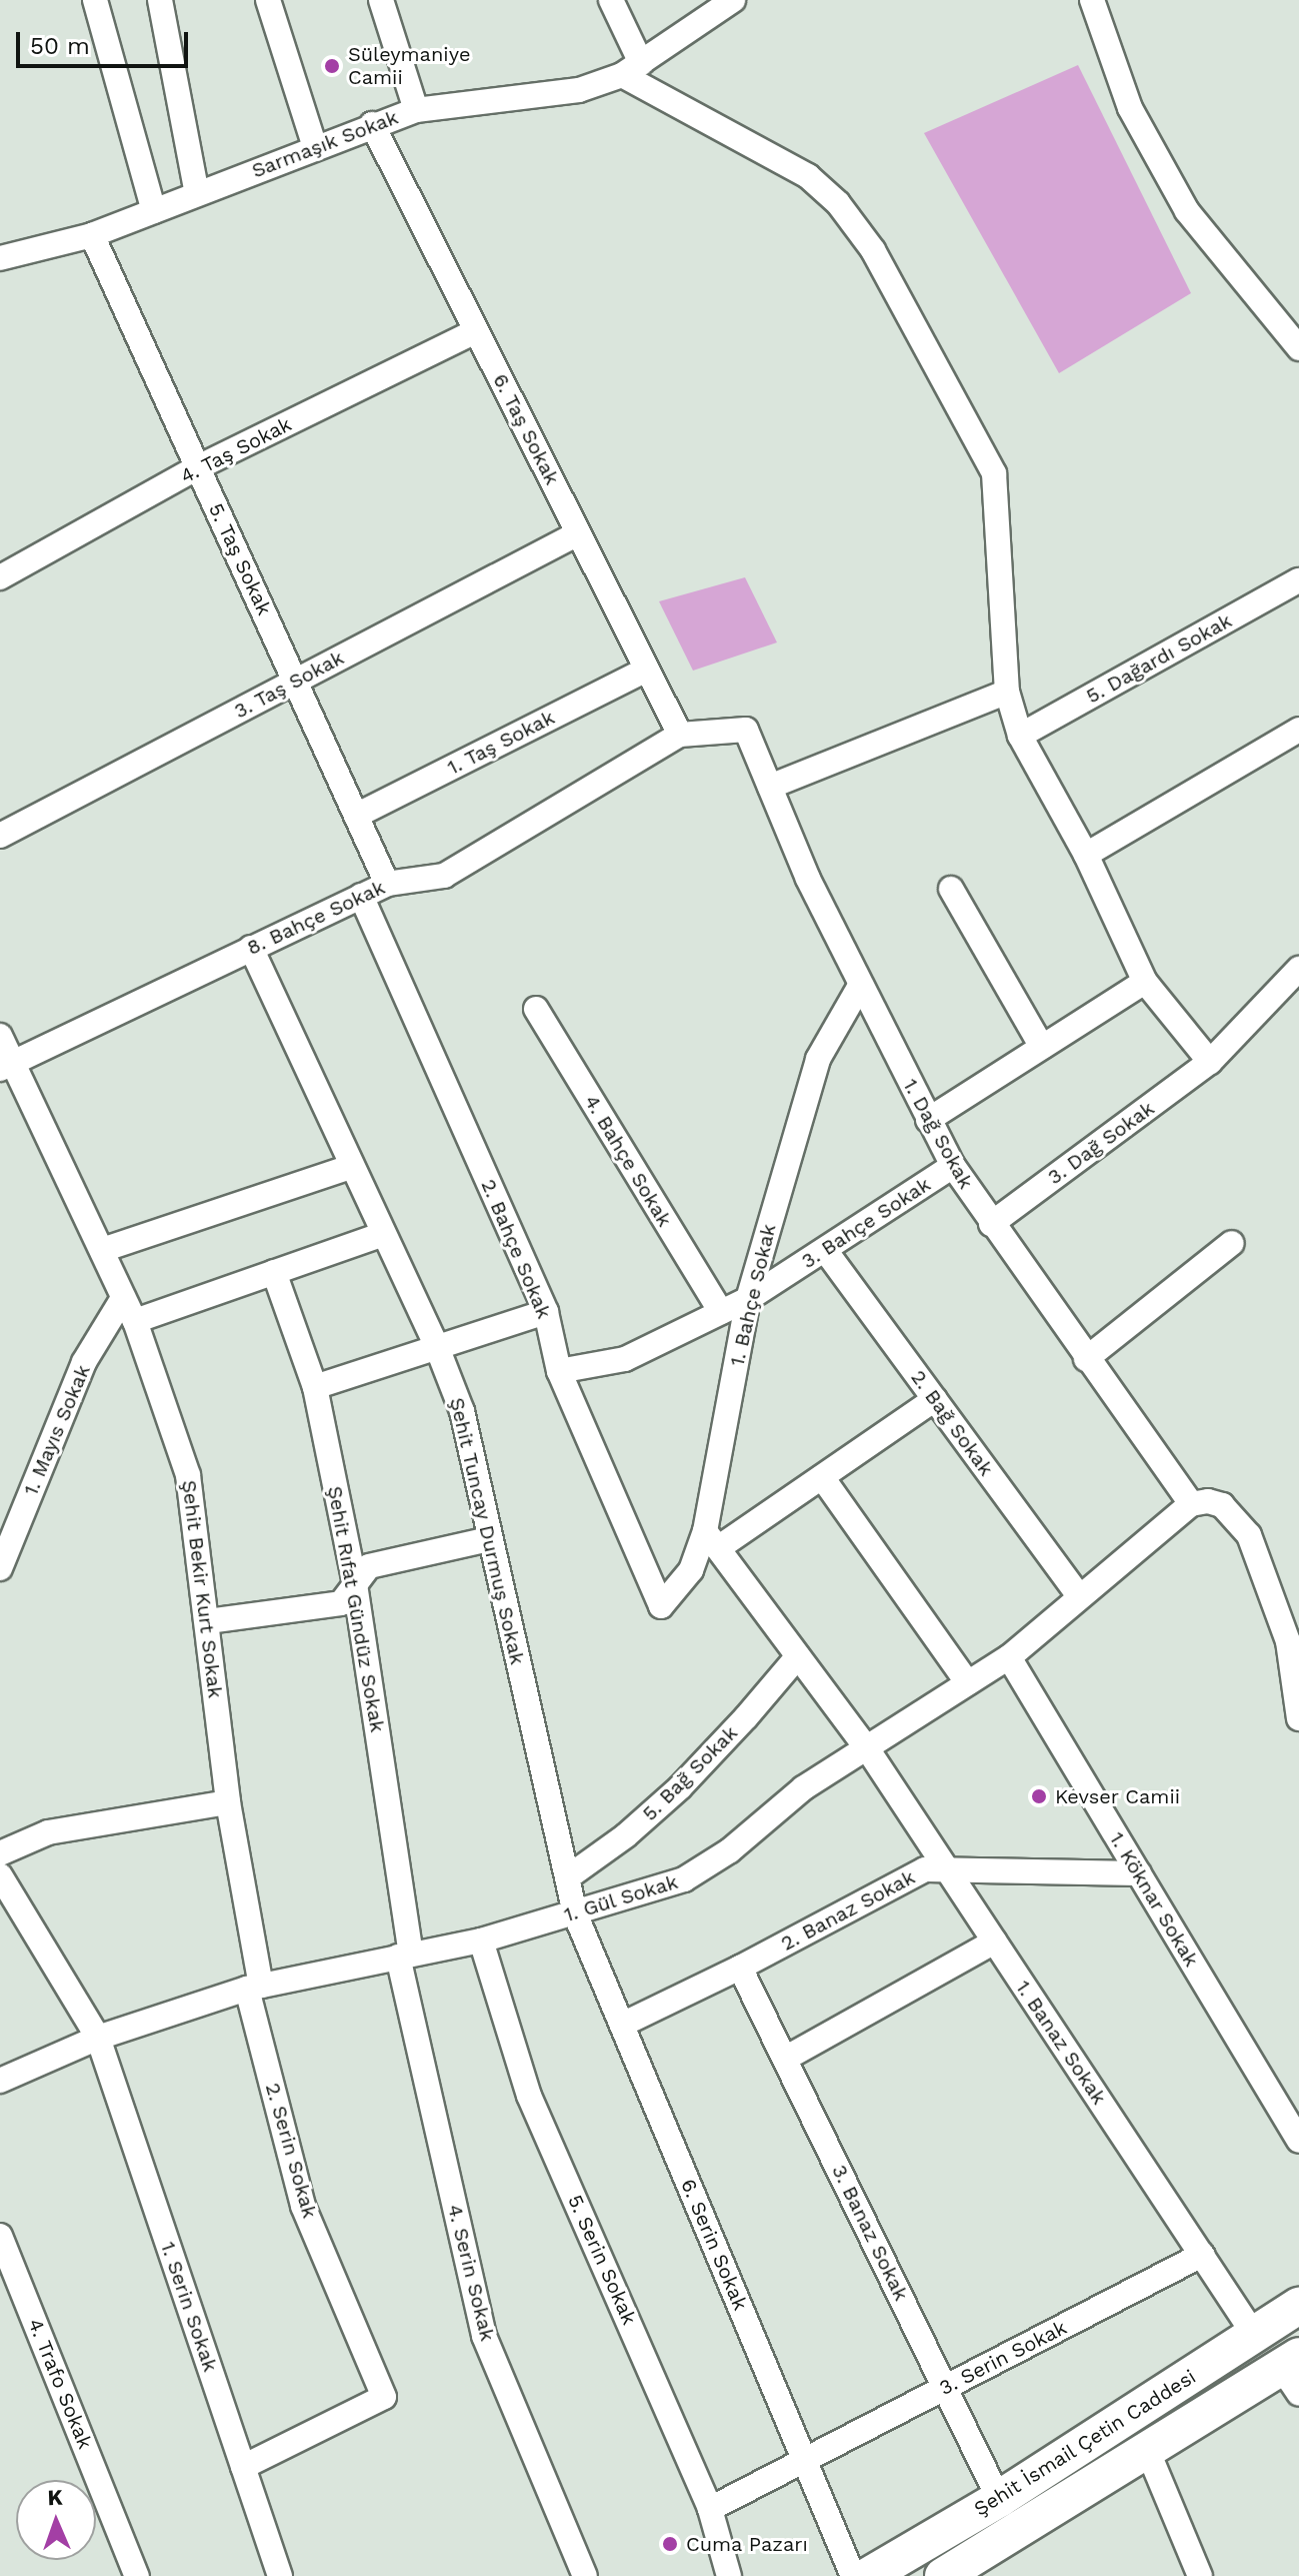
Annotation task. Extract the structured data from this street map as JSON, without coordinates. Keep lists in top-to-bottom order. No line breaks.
{"streets":{"street":["Sarmaşık Sokak","6. Taş Sokak","4. Taş Sokak","5. Taş Sokak","5. Dağardı Sokak","3. Taş Sokak","1. Taş Sokak","8. Bahçe Sokak","1. Dağ Sokak","3. Dağ Sokak","4. Bahçe Sokak","3. Bahçe Sokak","2. Bahçe Sokak","1. Bahçe Sokak","2. Bağ Sokak","1. Mayıs Sokak","Şehit Tuncay Durmuş Sokak","Şehit Bekir Kurt Sokak","Şehit Rıfat Gündüz Sokak","5. Bağ Sokak","1. Gül Sokak","1. Köknar Sokak","2. Banaz Sokak","1. Banaz Sokak","2. Serin Sokak","3. Banaz Sokak","6. Serin Sokak","5. Serin Sokak","4. Serin Sokak","1. Serin Sokak","3. Serin Sokak","4. Trafo Sokak","Şehit İsmail Çetin Caddesi"]},"crossings":[["Sarmaşık Sokak","6. Taş Sokak"],["Sarmaşık Sokak","5. Taş Sokak"],["6. Taş Sokak","4. Taş Sokak"],["6. Taş Sokak","3. Taş Sokak"],["6. Taş Sokak","1. Taş Sokak"],["6. Taş Sokak","8. Bahçe Sokak"],["4. Taş Sokak","5. Taş Sokak"],["5. Taş Sokak","3. Taş Sokak"],["5. Taş Sokak","1. Taş Sokak"],["5. Taş Sokak","8. Bahçe Sokak"],["8. Bahçe Sokak","1. Dağ Sokak"],["8. Bahçe Sokak","2. Bahçe Sokak"],["8. Bahçe Sokak","Şehit Tuncay Durmuş Sokak"],["8. Bahçe Sokak","Şehit Bekir Kurt Sokak"],["1. Dağ Sokak","3. Dağ Sokak"],["1. Dağ Sokak","3. Bahçe Sokak"],["1. Dağ Sokak","1. Bahçe Sokak"],["1. Dağ Sokak","1. Gül Sokak"],["4. Bahçe Sokak","3. Bahçe Sokak"],["3. Bahçe Sokak","2. Bahçe Sokak"],["3. Bahçe Sokak","1. Bahçe Sokak"],["3. Bahçe Sokak","2. Bağ Sokak"],["2. Bahçe Sokak","1. Bahçe Sokak"],["1. Bahçe Sokak","1. Banaz Sokak"],["2. Bağ Sokak","1. Gül Sokak"],["1. Mayıs Sokak","Şehit Bekir Kurt Sokak"],["Şehit Tuncay Durmuş Sokak","5. Bağ Sokak"],["Şehit Tuncay Durmuş Sokak","1. Gül Sokak"],["Şehit Tuncay Durmuş Sokak","6. Serin Sokak"],["Şehit Bekir Kurt Sokak","1. Gül Sokak"],["Şehit Bekir Kurt Sokak","2. Serin Sokak"],["Şehit Rıfat Gündüz Sokak","1. Gül Sokak"],["Şehit Rıfat Gündüz Sokak","4. Serin Sokak"],["5. Bağ Sokak","1. Banaz Sokak"],["1. Gül Sokak","1. Köknar Sokak"],["1. Gül Sokak","1. Banaz Sokak"],["1. Gül Sokak","2. Serin Sokak"],["1. Gül Sokak","6. Serin Sokak"],["1. Gül Sokak","5. Serin Sokak"],["1. Gül Sokak","4. Serin Sokak"],["1. Gül Sokak","1. Serin Sokak"],["1. Köknar Sokak","2. Banaz Sokak"],["2. Banaz Sokak","1. Banaz Sokak"],["2. Banaz Sokak","3. Banaz Sokak"],["2. Banaz Sokak","6. Serin Sokak"],["1. Banaz Sokak","3. Serin Sokak"],["1. Banaz Sokak","Şehit İsmail Çetin Caddesi"],["2. Serin Sokak","1. Serin Sokak"],["3. Banaz Sokak","3. Serin Sokak"],["3. Banaz Sokak","Şehit İsmail Çetin Caddesi"],["6. Serin Sokak","3. Serin Sokak"],["5. Serin Sokak","3. Serin Sokak"]],"places":["Süleymaniye Camii","Kevser Camii","Cuma Pazarı"],"scale_bar":"50 m","north":"top"}
